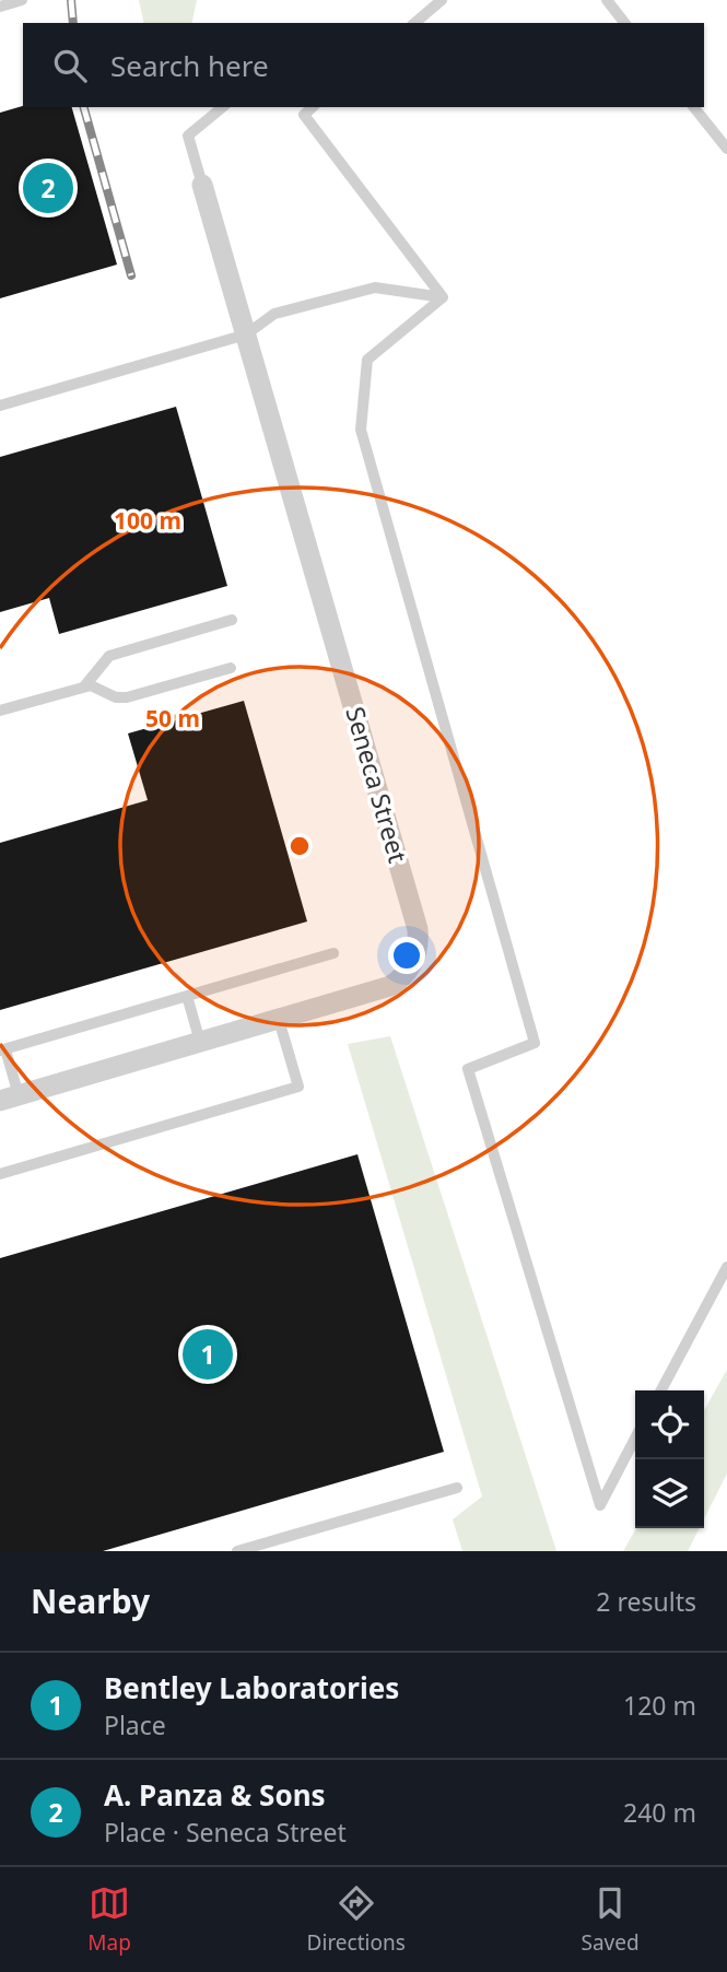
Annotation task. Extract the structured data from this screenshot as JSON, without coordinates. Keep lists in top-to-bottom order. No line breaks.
{"streets":{"street":["Seneca Street"]},"page":{"search":"Search here","pins":["2","1"],"heading":["Nearby","2 results"],"list":[{"mark":"1","name":"Bentley Laboratories","note":"Place","value":"120 m"},{"mark":"2","name":"A. Panza & Sons","note":"Place · Seneca Street","value":"240 m"}],"nav":["Map","Directions","Saved"]},"rings":["100 m","50 m"]}
